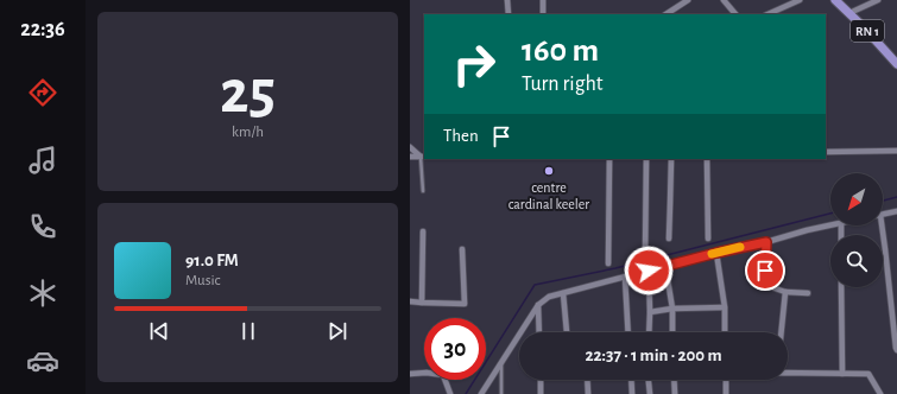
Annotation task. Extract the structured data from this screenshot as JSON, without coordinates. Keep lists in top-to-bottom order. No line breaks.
{"streets":{"main road":["RN 1"]},"places":["centre cardinal keeler"],"north":"bottom left","page":{"tabs":"22:36","tile":["25","km/h"],"turn":["160 m","Turn right"],"then":"Then","song":["91.0 FM","Music"],"limit":"30","trip":"22:37 · 1 min · 200 m"}}
